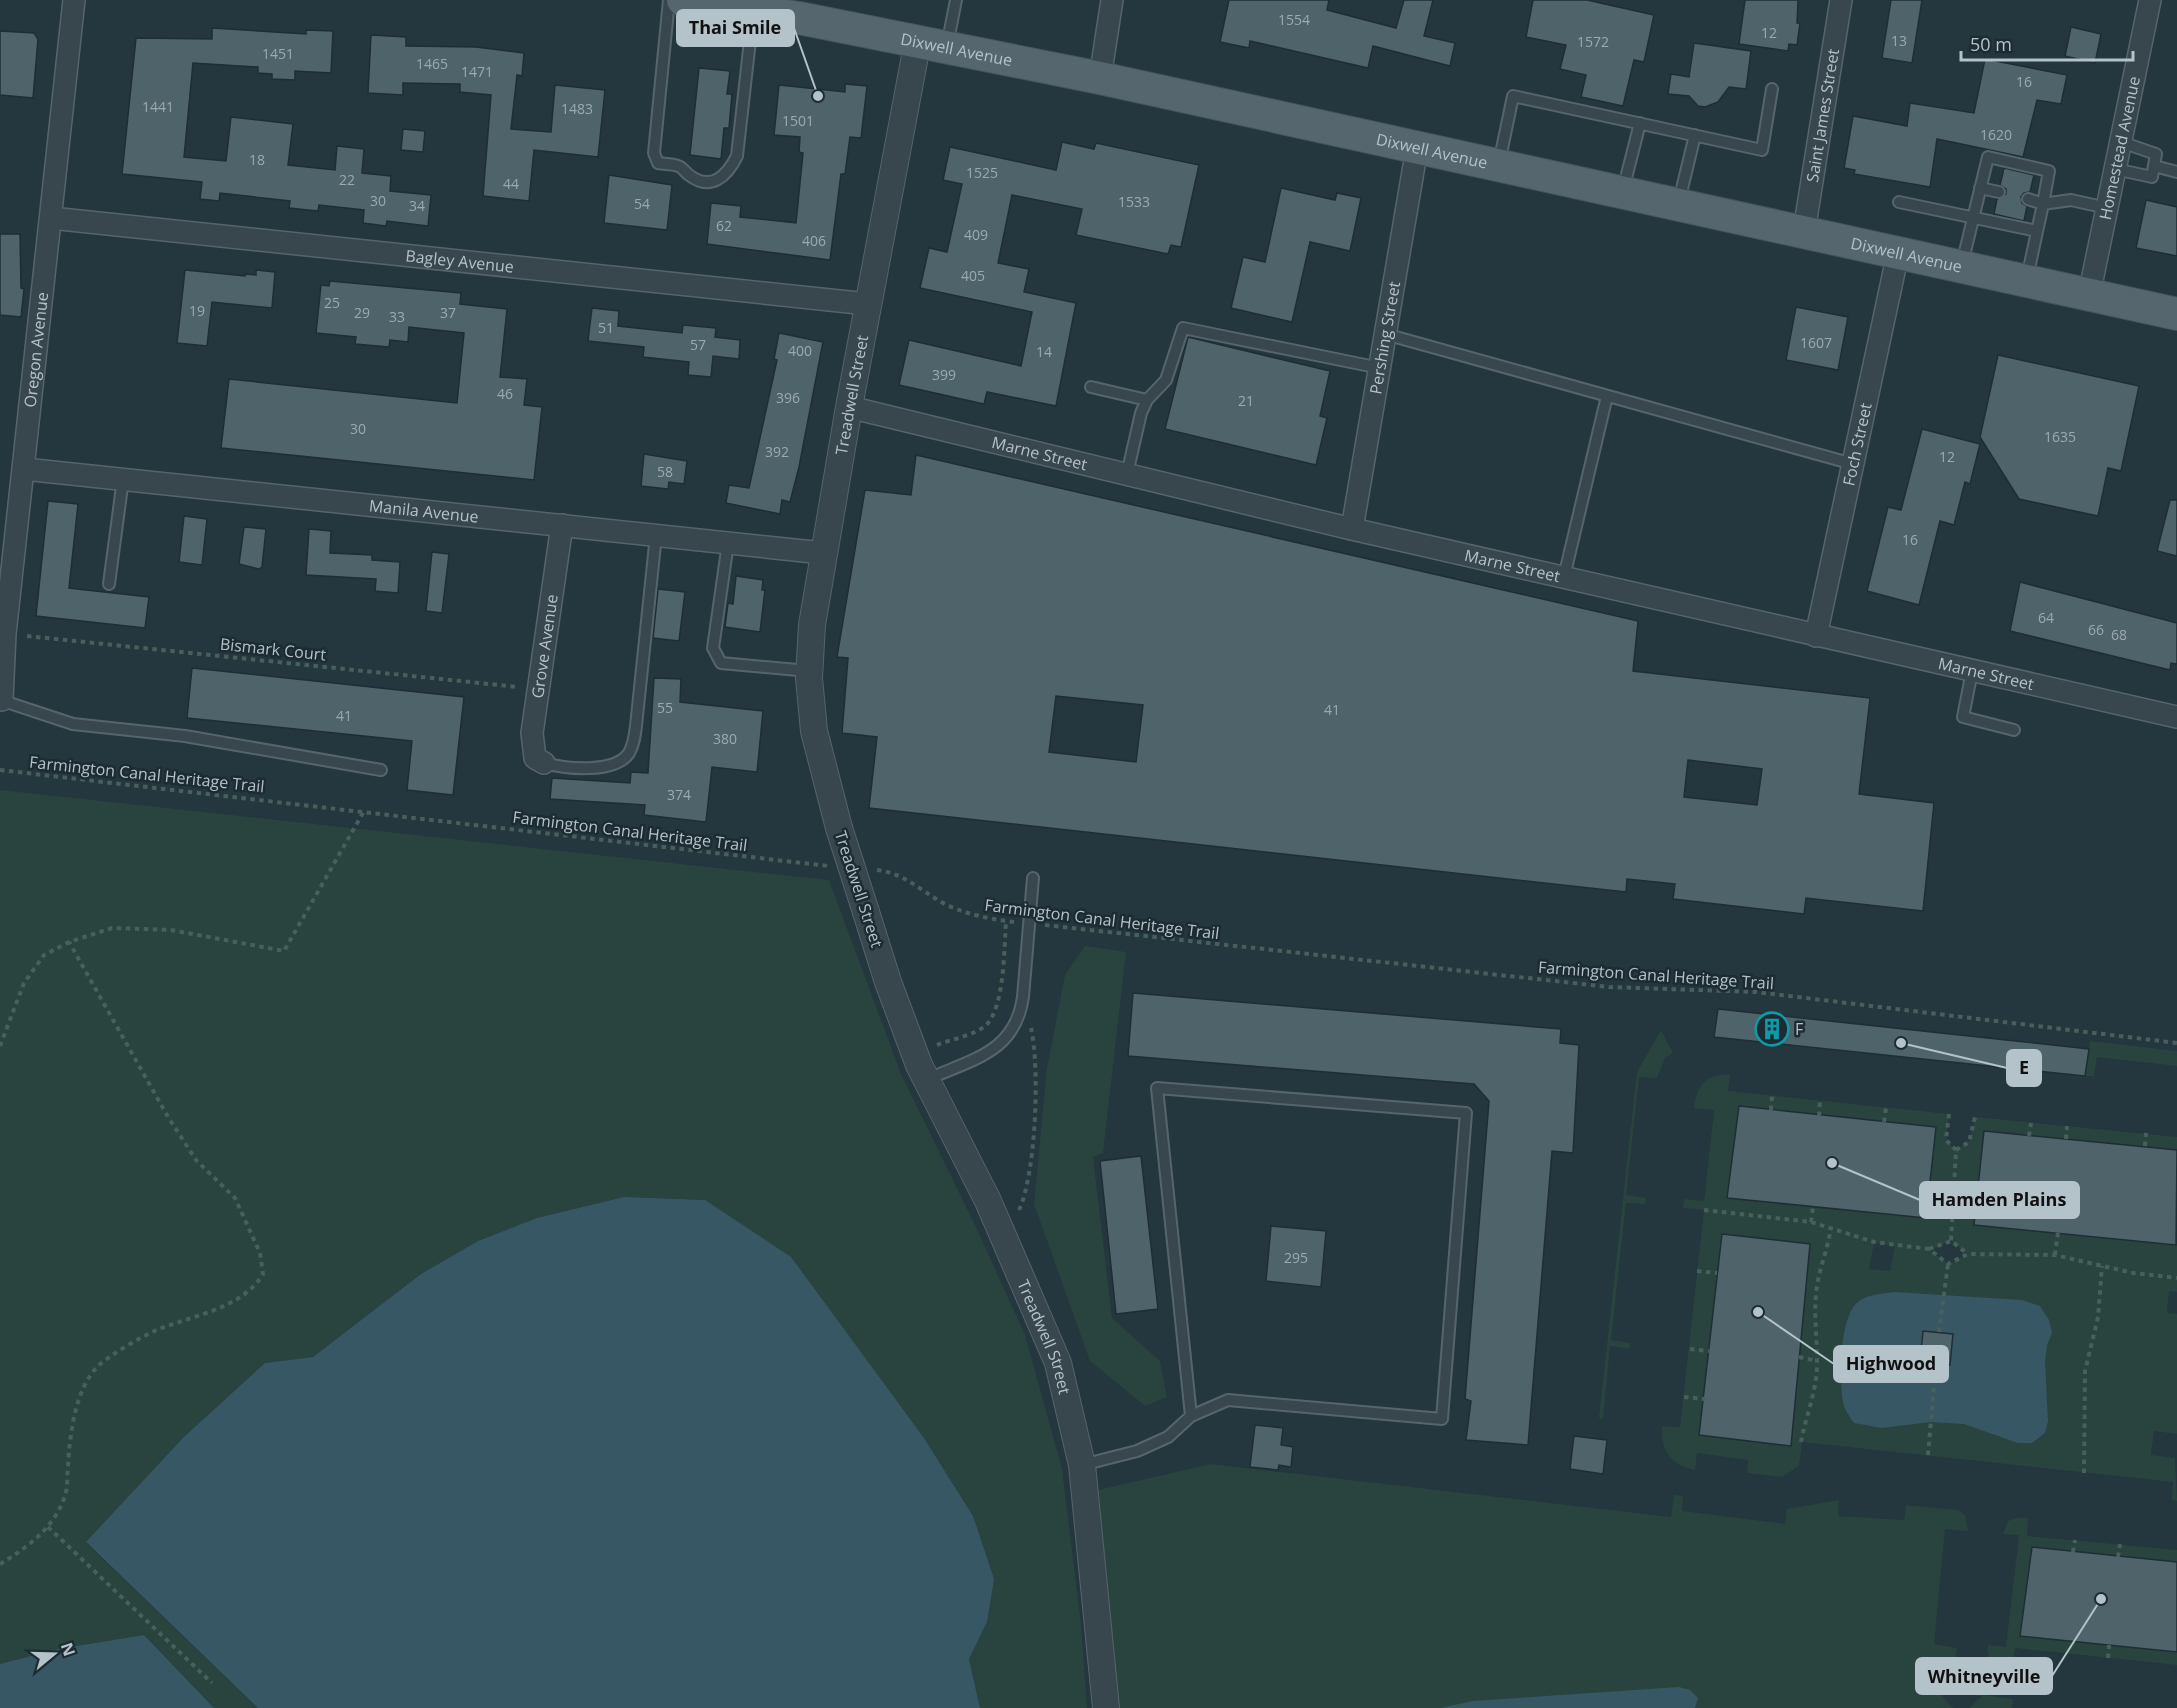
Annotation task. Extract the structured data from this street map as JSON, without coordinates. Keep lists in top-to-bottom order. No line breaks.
{"streets":{"main road":["Dixwell Avenue"],"street":["Saint James Street","Homestead Avenue","Bagley Avenue","Pershing Street","Oregon Avenue","Treadwell Street","Foch Street","Marne Street","Manila Avenue","Grove Avenue"],"path":["Bismark Court","Farmington Canal Heritage Trail"]},"crossings":[["Dixwell Avenue","Saint James Street"],["Dixwell Avenue","Homestead Avenue"],["Dixwell Avenue","Pershing Street"],["Dixwell Avenue","Treadwell Street"],["Dixwell Avenue","Foch Street"],["Bagley Avenue","Oregon Avenue"],["Bagley Avenue","Treadwell Street"],["Pershing Street","Marne Street"],["Oregon Avenue","Manila Avenue"],["Oregon Avenue","Bismark Court"],["Treadwell Street","Marne Street"],["Treadwell Street","Manila Avenue"],["Foch Street","Marne Street"],["Manila Avenue","Grove Avenue"],["Grove Avenue","Bismark Court"]],"places":{"other":["Thai Smile","E","Hamden Plains","Highwood","Whitneyville"],"building":["F"]},"house_numbers":["1554","12","13","1572","1451","1465","1471","16","1441","1483","1501","1620","18","1525","22","44","30","1533","54","34","62","409","406","405","25","19","29","37","33","51","1607","57","400","14","399","46","396","21","30","1635","392","12","58","16","64","66","68","55","41","41","380","374","295"],"scale_bar":"50 m","north":"right"}
